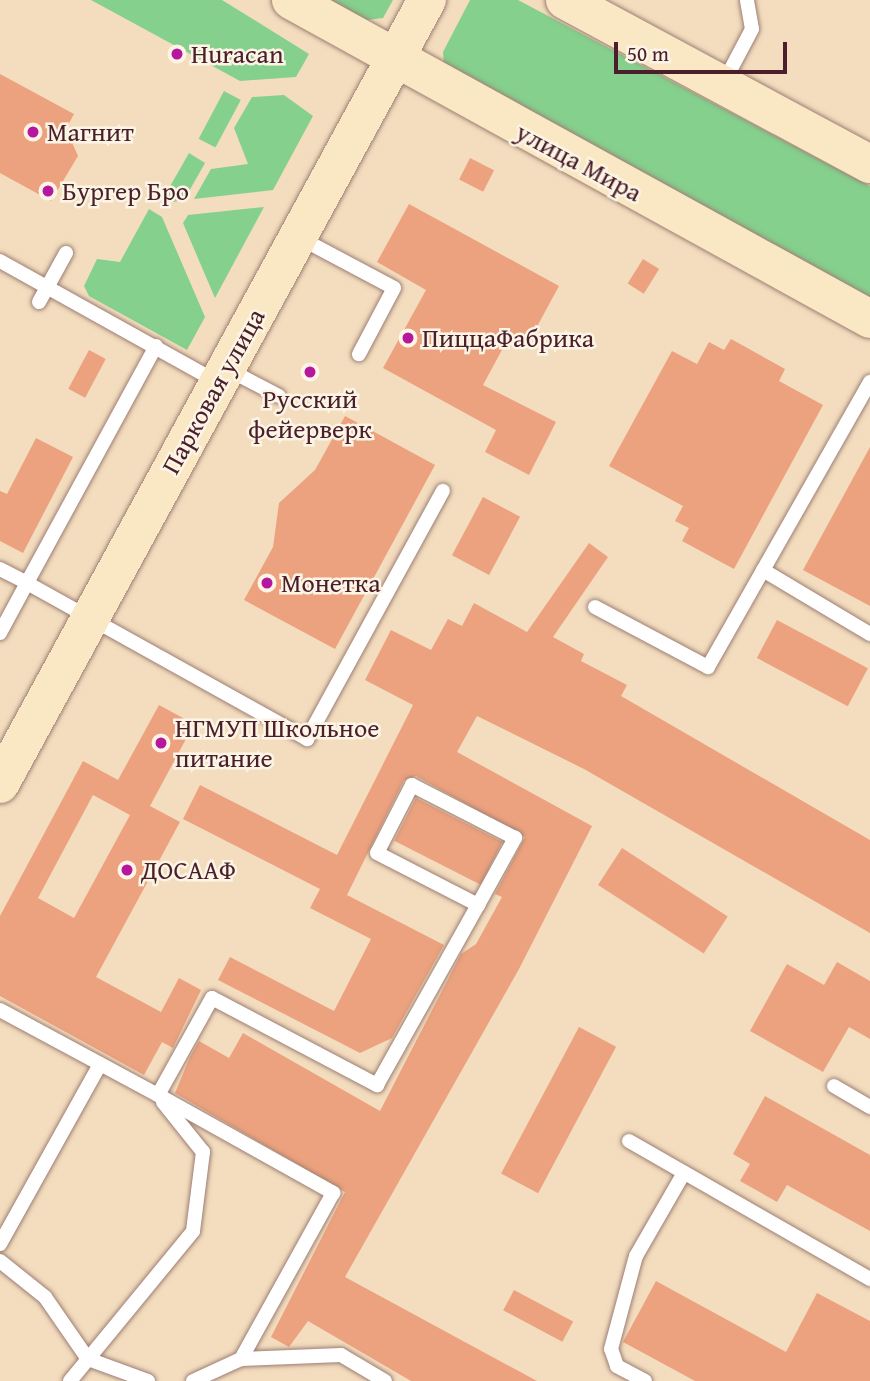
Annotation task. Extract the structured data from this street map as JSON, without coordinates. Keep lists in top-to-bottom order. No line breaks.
{"streets":{"main road":["улица Мира","Парковая улица"]},"crossings":[["улица Мира","Парковая улица"]],"places":["Huracan","Магнит","Бургер Бро","ПиццаФабрика","Русский фейерверк","Монетка","НГМУП Школьное питание","ДОСААФ"],"scale_bar":"50 m"}
